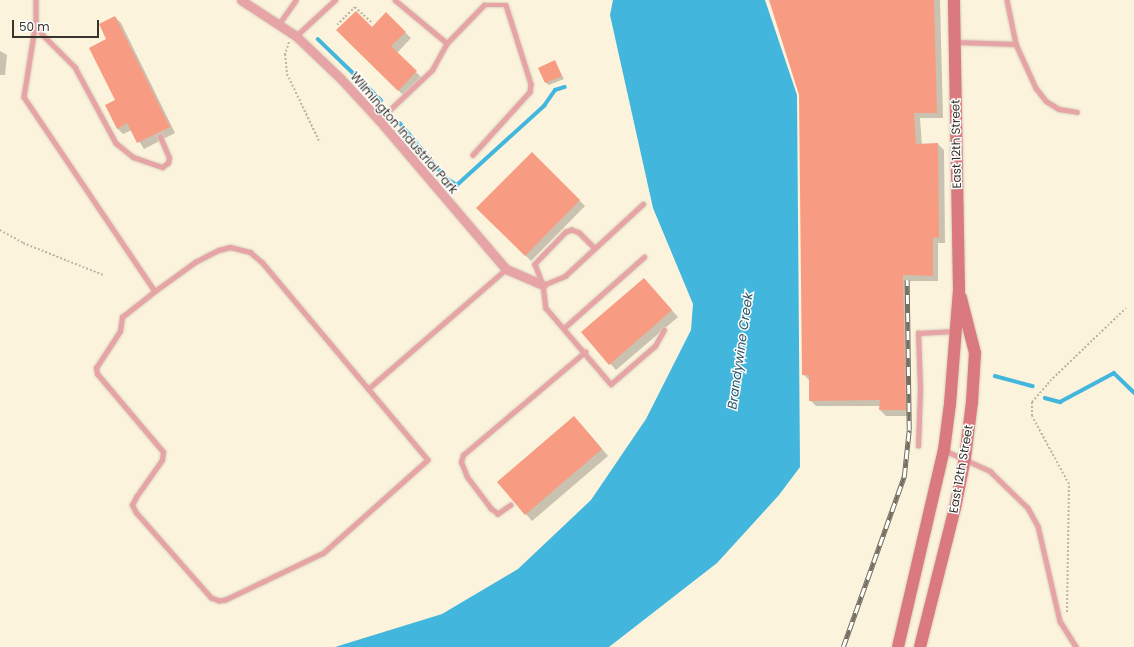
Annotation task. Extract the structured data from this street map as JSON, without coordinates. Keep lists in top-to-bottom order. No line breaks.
{"streets":{"main road":["East 12th Street"],"street":["Wilmington Industrial Park"]},"water":["Brandywine Creek"],"scale_bar":"50 m"}
